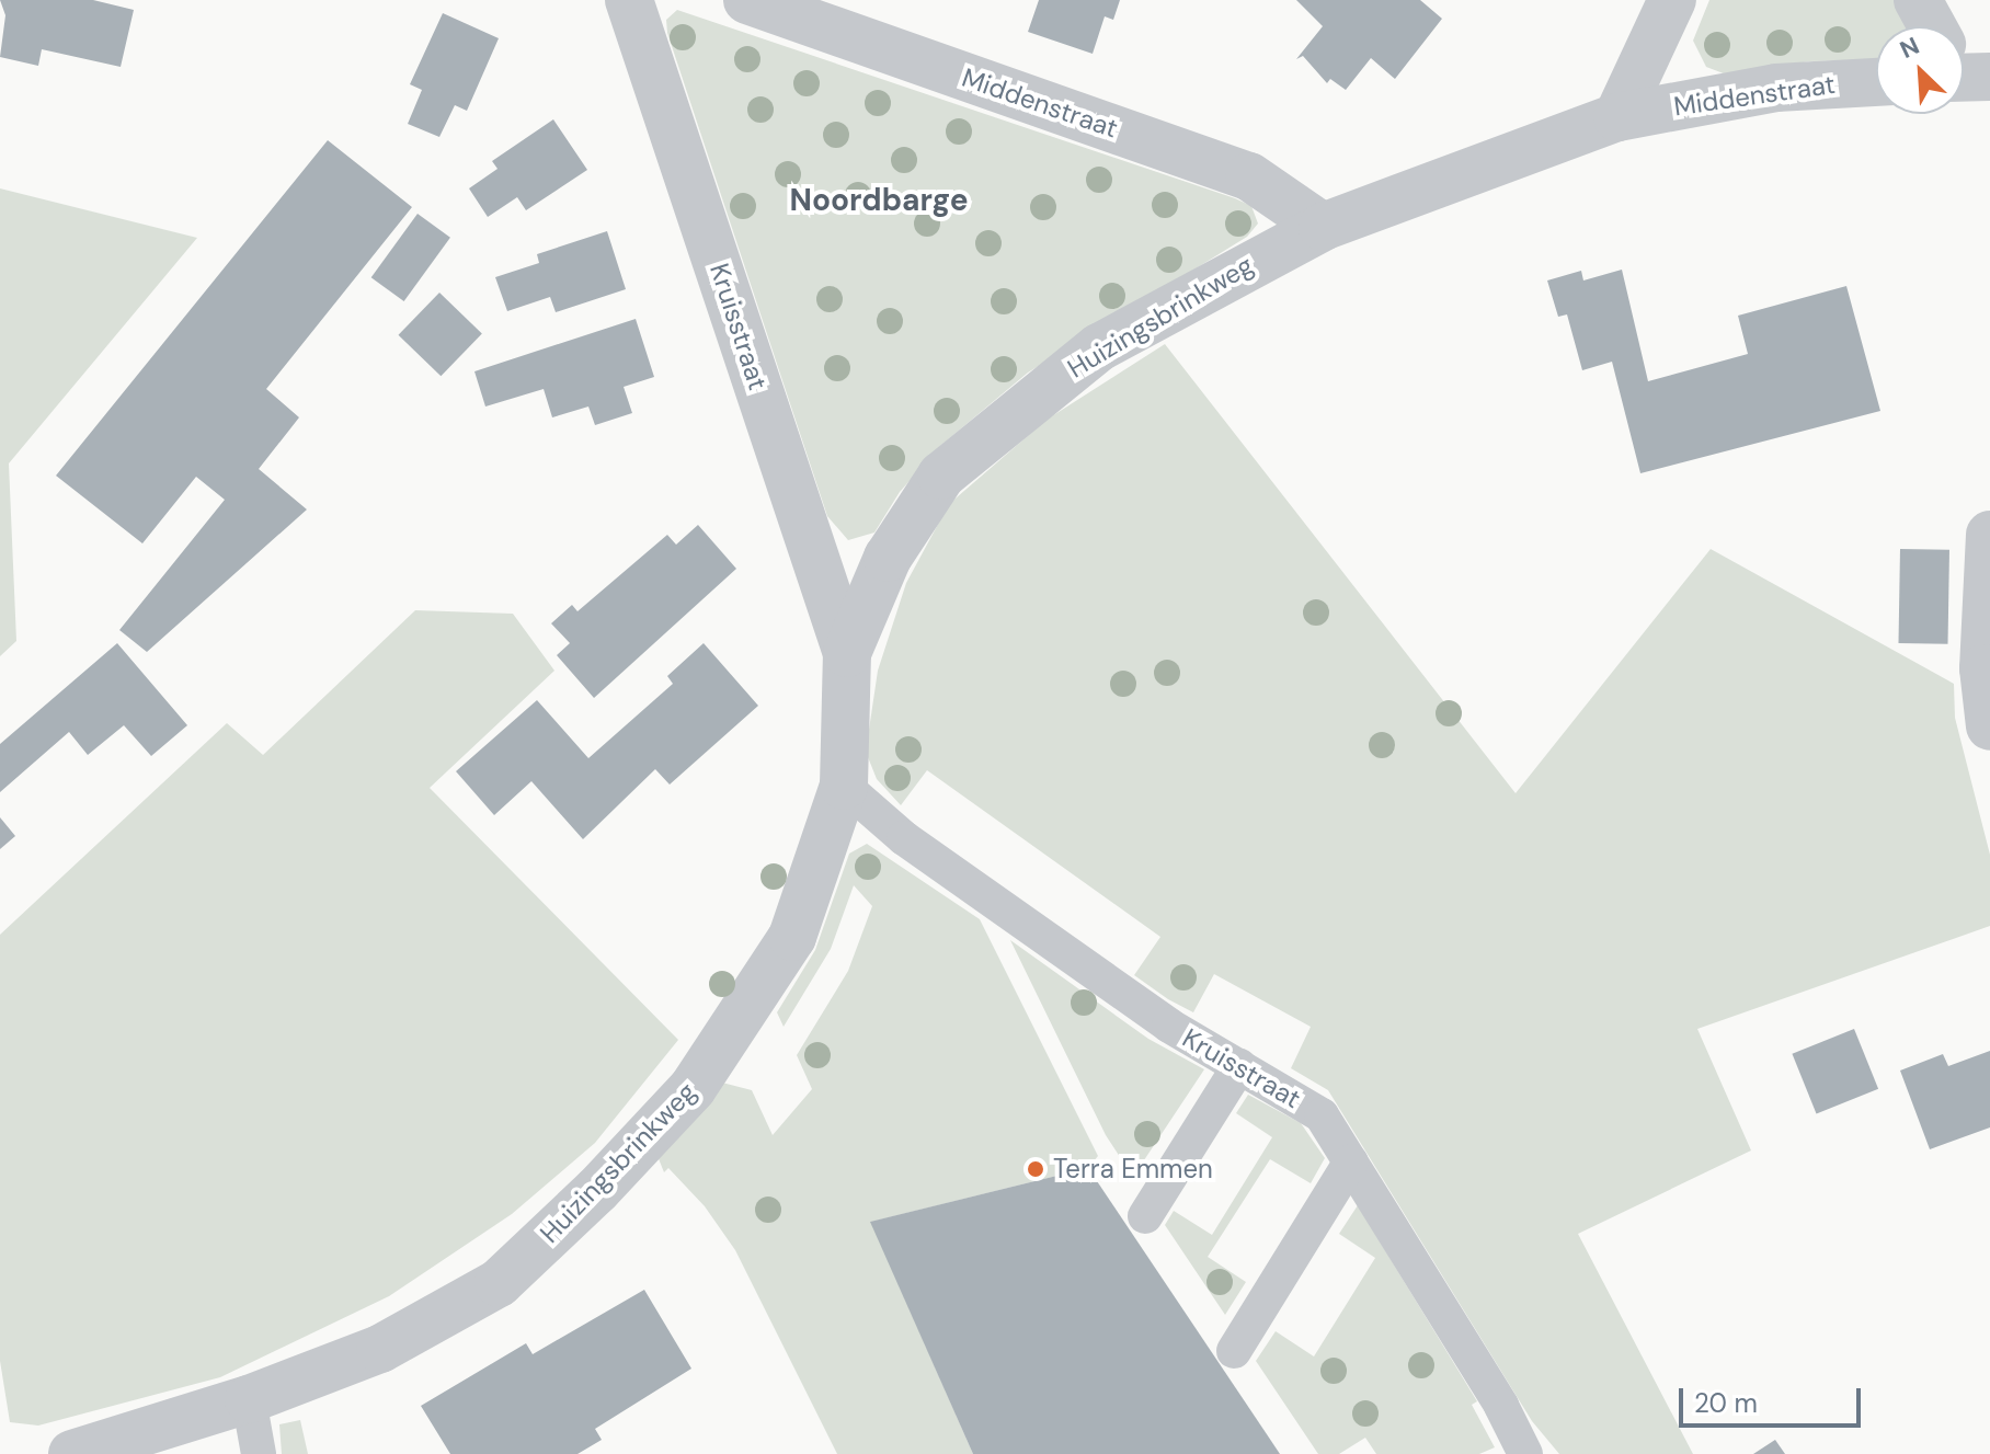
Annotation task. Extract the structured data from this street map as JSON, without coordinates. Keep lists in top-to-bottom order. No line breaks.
{"streets":{"street":["Middenstraat","Huizingsbrinkweg","Kruisstraat"]},"crossings":[["Middenstraat","Huizingsbrinkweg"],["Huizingsbrinkweg","Kruisstraat"]],"districts":["Noordbarge"],"places":["Terra Emmen"],"scale_bar":"20 m","north":"top left"}
